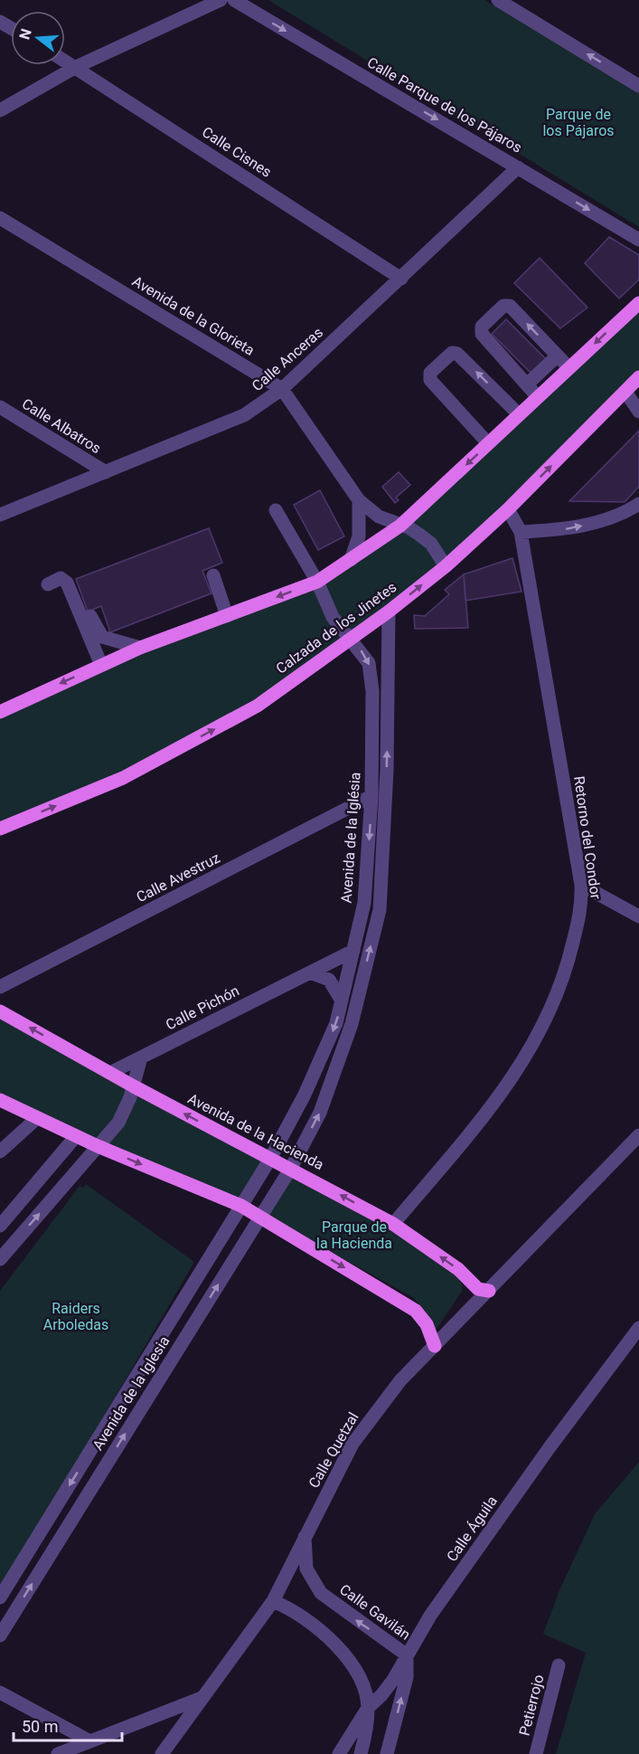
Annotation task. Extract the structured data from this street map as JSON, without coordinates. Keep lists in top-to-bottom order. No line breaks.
{"streets":{"main road":["Calzada de los Jinetes","Avenida de la Hacienda"],"street":["Calle Parque de los Pájaros","Calle Cisnes","Avenida de la Glorieta","Calle Anceras","Calle Albatros","Avenida de la Iglésia","Retorno del Condor","Calle Avestruz","Calle Pichón","Avenida de la Iglesia","Calle Quetzal","Calle Águila","Calle Gavilán","Petierrojo"]},"crossings":[["Calle Parque de los Pájaros","Calle Anceras"],["Calle Cisnes","Calle Anceras"],["Avenida de la Glorieta","Calle Anceras"],["Avenida de la Glorieta","Calzada de los Jinetes"],["Calle Anceras","Calle Albatros"],["Calzada de los Jinetes","Avenida de la Iglésia"],["Calzada de los Jinetes","Retorno del Condor"],["Avenida de la Iglésia","Calle Avestruz"],["Avenida de la Iglésia","Calle Pichón"],["Avenida de la Iglésia","Avenida de la Hacienda"],["Avenida de la Iglésia","Avenida de la Iglesia"],["Retorno del Condor","Avenida de la Hacienda"],["Calle Pichón","Avenida de la Hacienda"],["Avenida de la Hacienda","Avenida de la Iglesia"],["Avenida de la Hacienda","Calle Quetzal"],["Calle Quetzal","Calle Gavilán"],["Calle Águila","Calle Gavilán"]],"one_way":["Calle Parque de los Pájaros"],"parks":["Parque de los Pájaros","Parque de la Hacienda","Raiders Arboledas"],"scale_bar":"50 m","north":"left"}
